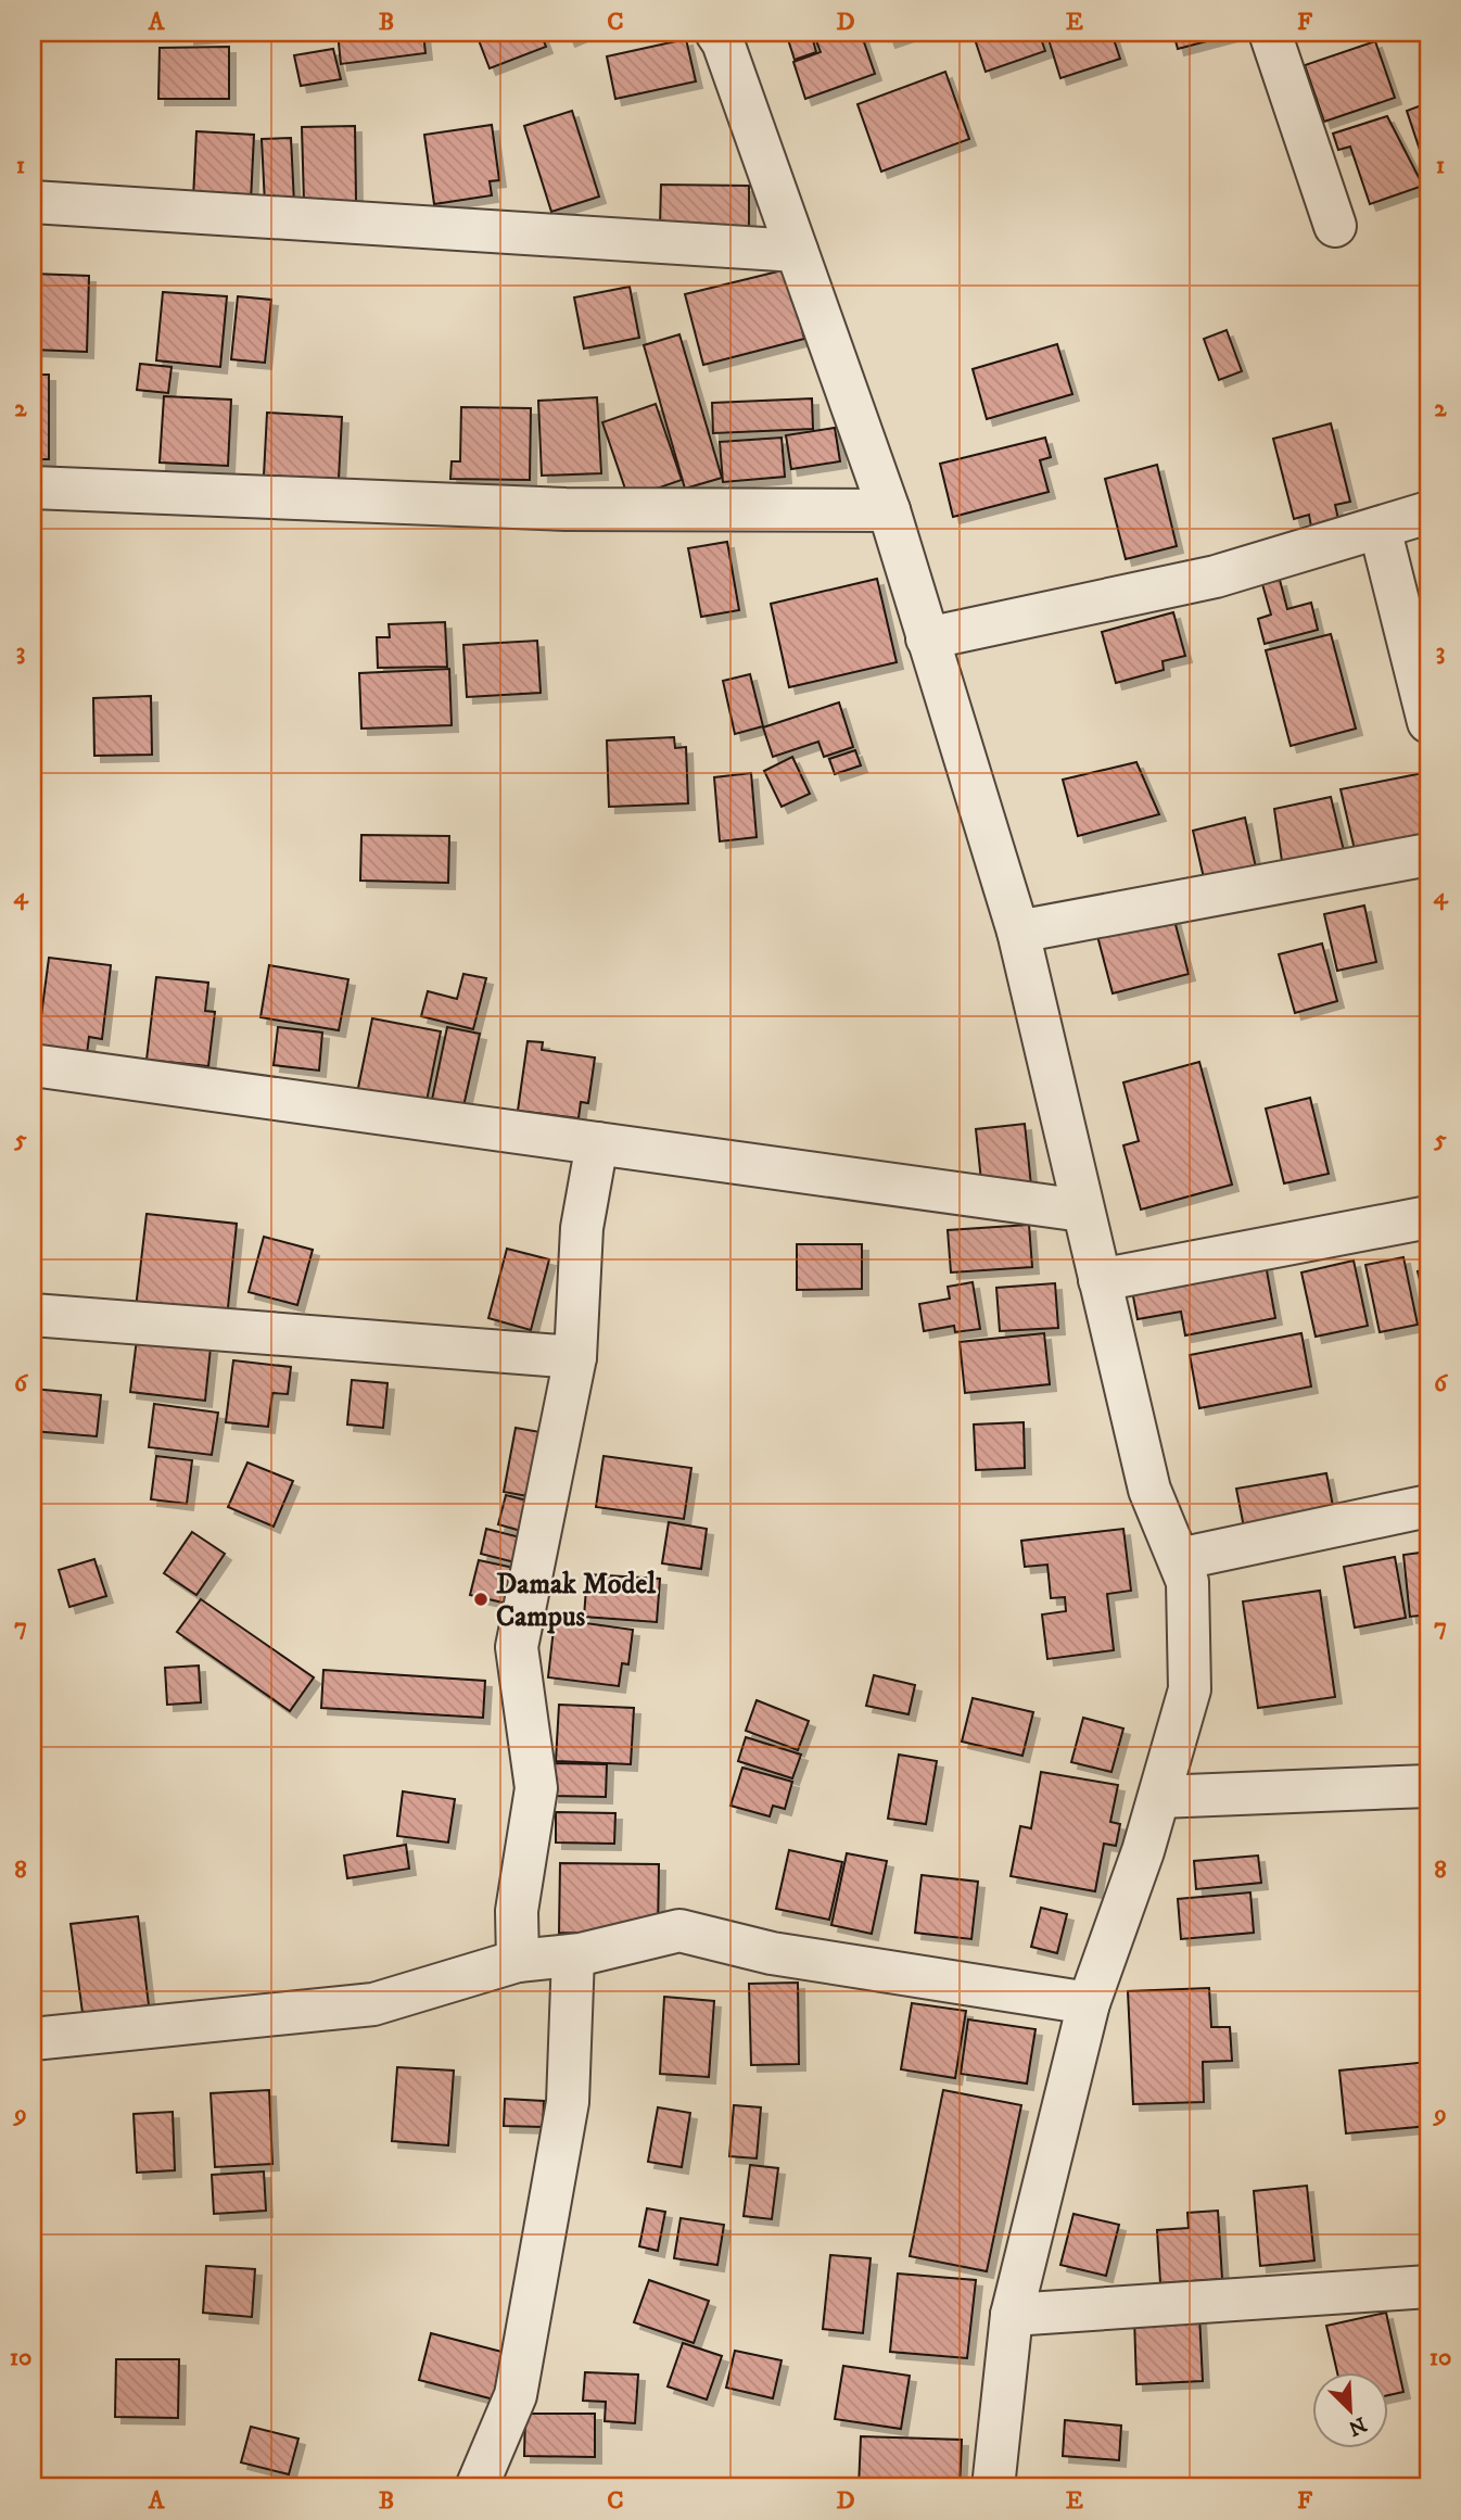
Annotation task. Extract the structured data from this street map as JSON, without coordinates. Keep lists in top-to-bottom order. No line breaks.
{"places":["Damak Model Campus"],"north":"bottom right","grid":{"columns":["A","B","C","D","E","F"],"rows":["1","2","3","4","5","6","7","8","9","10"]}}
